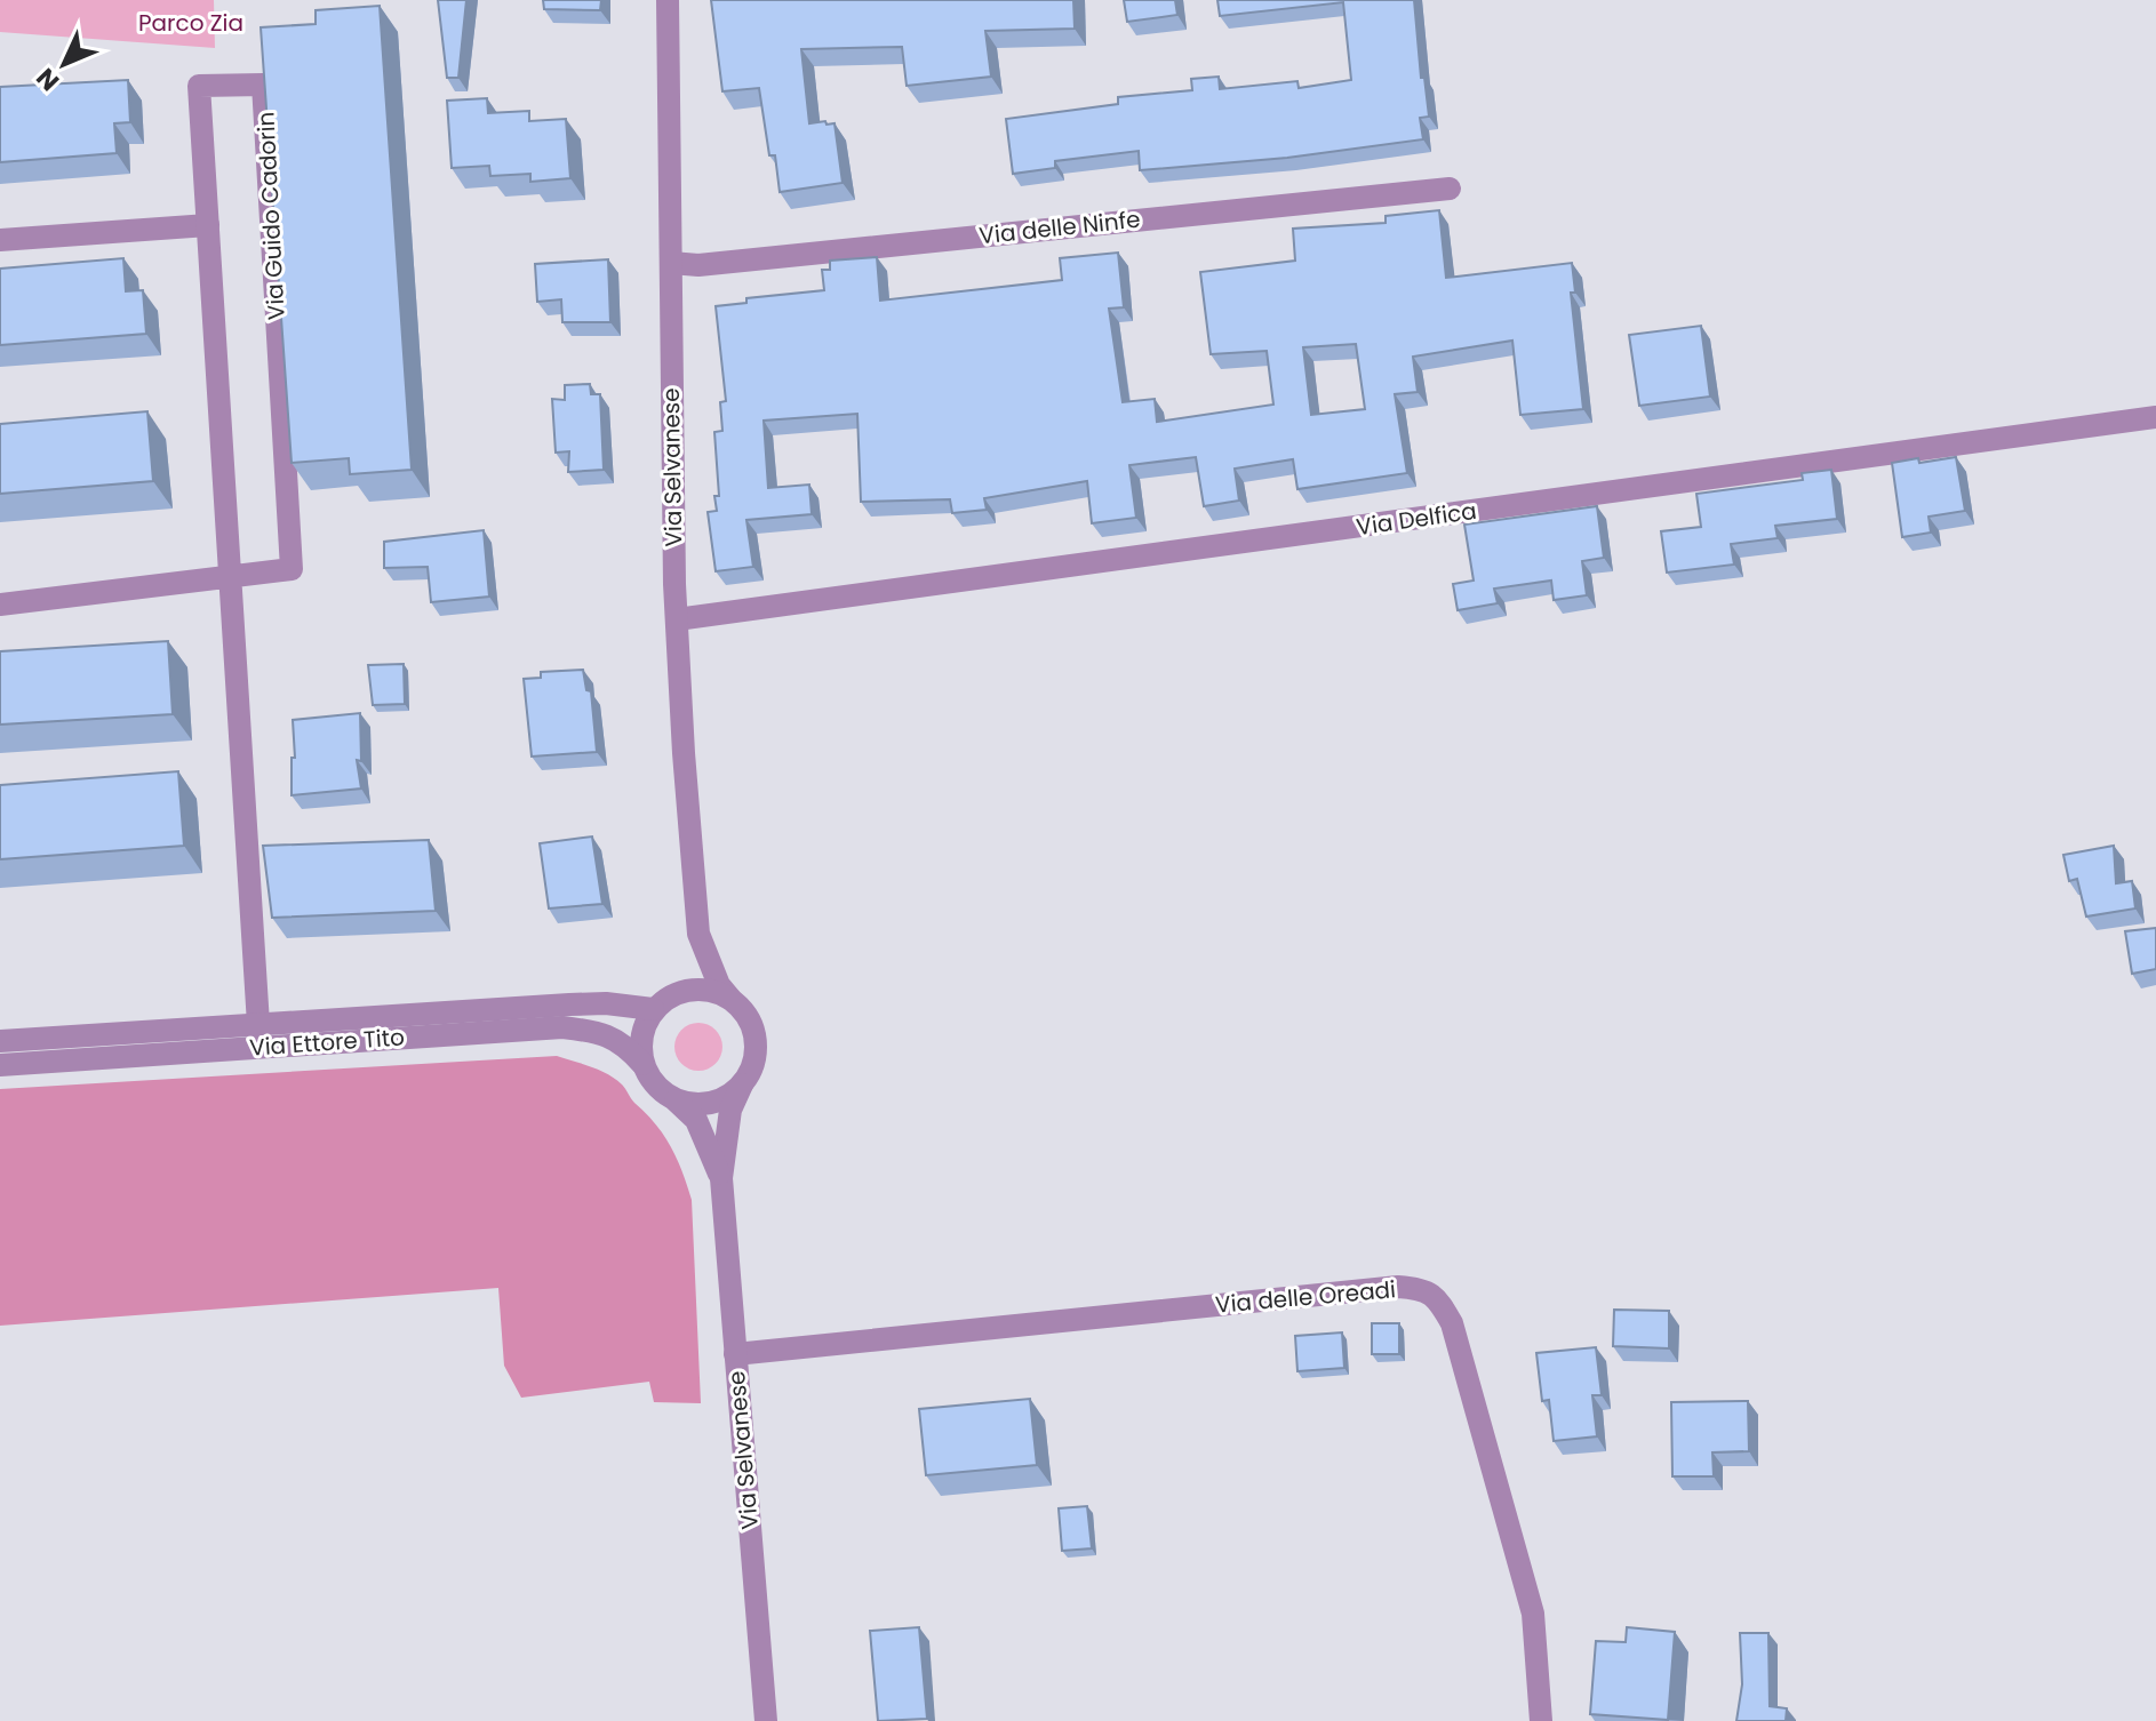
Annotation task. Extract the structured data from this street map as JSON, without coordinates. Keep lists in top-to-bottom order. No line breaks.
{"streets":{"street":["Via Guido Cadorin","Via delle Ninfe","Via Selvanese","Via Delfica","Via Ettore Tito","Via delle Oreadi"]},"crossings":[["Via Guido Cadorin","Via Ettore Tito"],["Via delle Ninfe","Via Selvanese"],["Via Selvanese","Via Delfica"],["Via Selvanese","Via Ettore Tito"],["Via Selvanese","Via delle Oreadi"]],"parks":["Parco Zia"],"north":"bottom left"}
